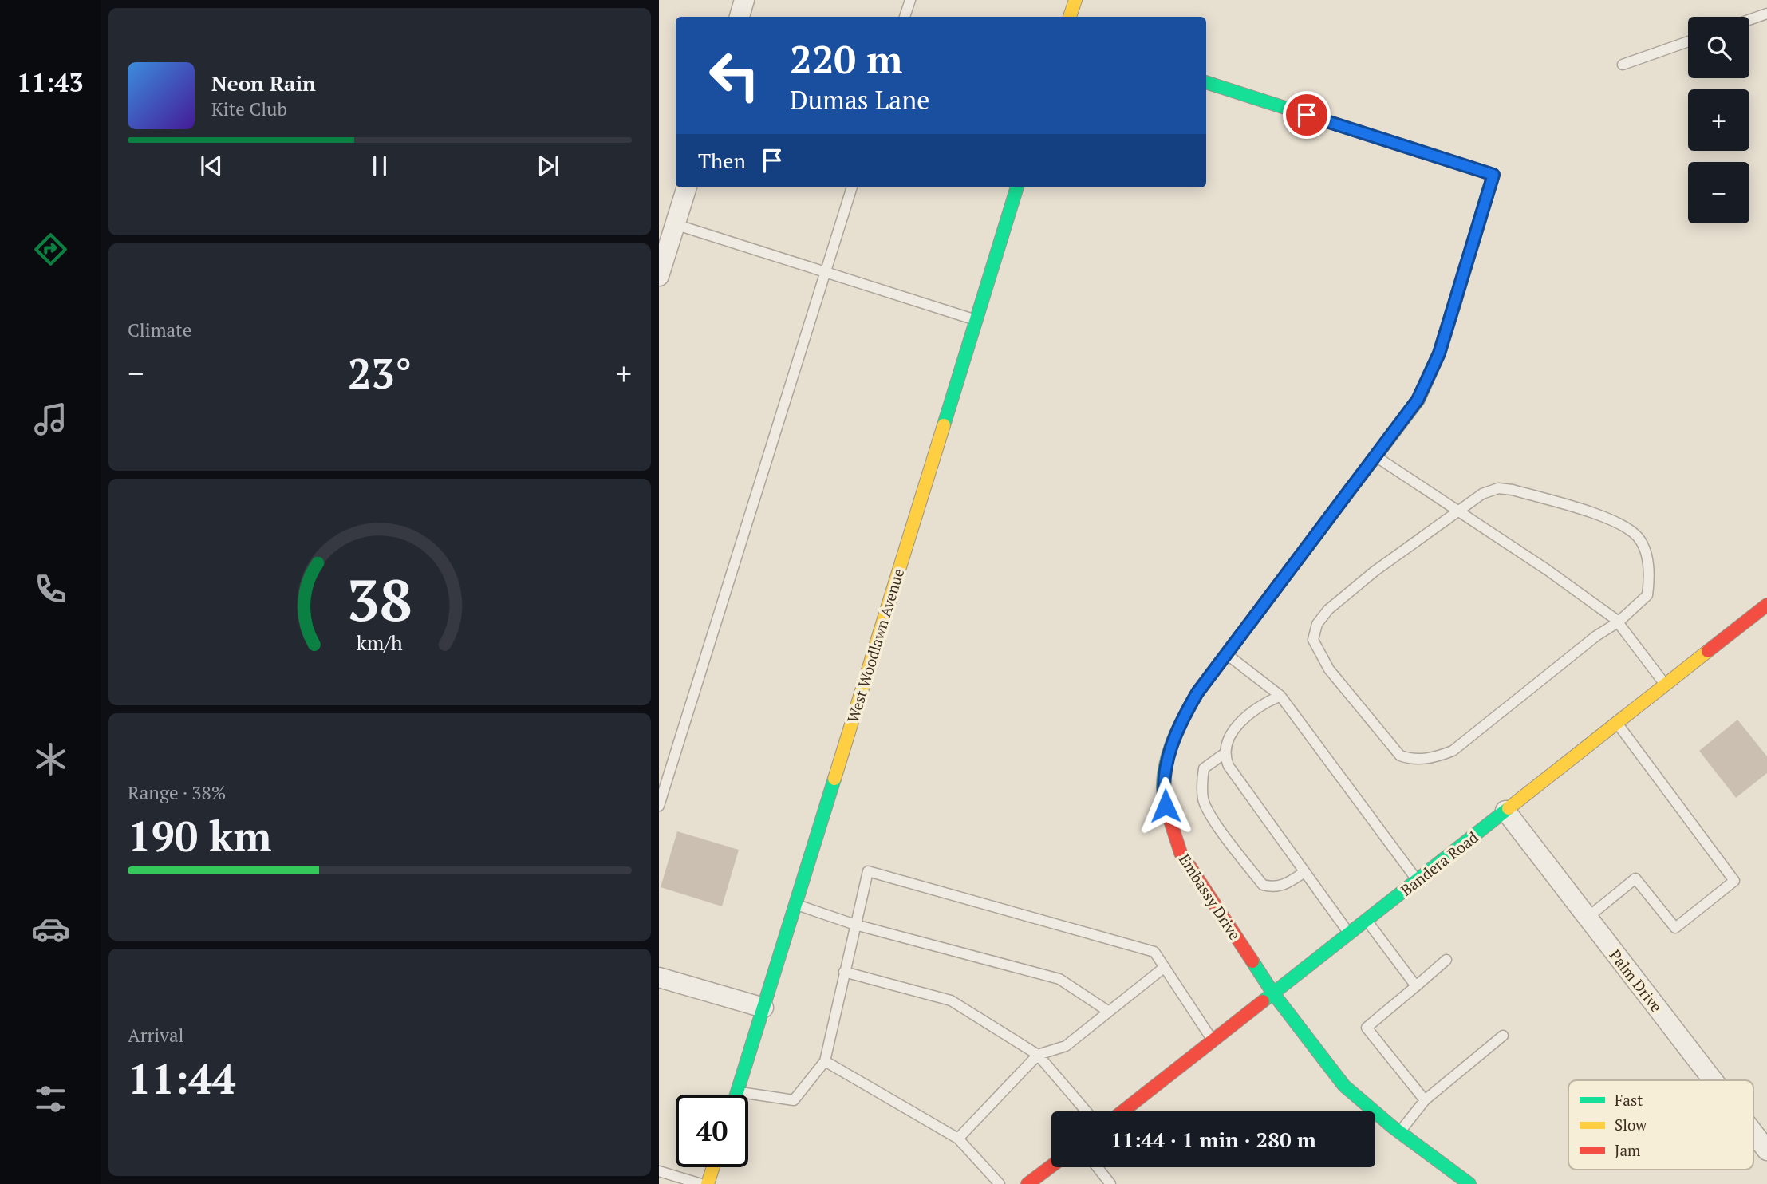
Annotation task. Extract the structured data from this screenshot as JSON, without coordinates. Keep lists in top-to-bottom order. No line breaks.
{"streets":{"street":["West Woodlawn Avenue","Bandera Road","Embassy Drive","Palm Drive"]},"crossings":[["Bandera Road","Embassy Drive"],["Bandera Road","Palm Drive"]],"legend":["Fast","Slow","Jam"],"page":{"tabs":"11:43","map_buttons":["+","−"],"turn":["220 m","Dumas Lane"],"song":["Neon Rain","Kite Club"],"then":"Then","tile":["Climate",["Range · 38%","190 km"],["Arrival","11:44"]],"heat":["−","23°","+"],"limit":"40","trip":"11:44 · 1 min · 280 m","gauge":["38","km/h"]}}
